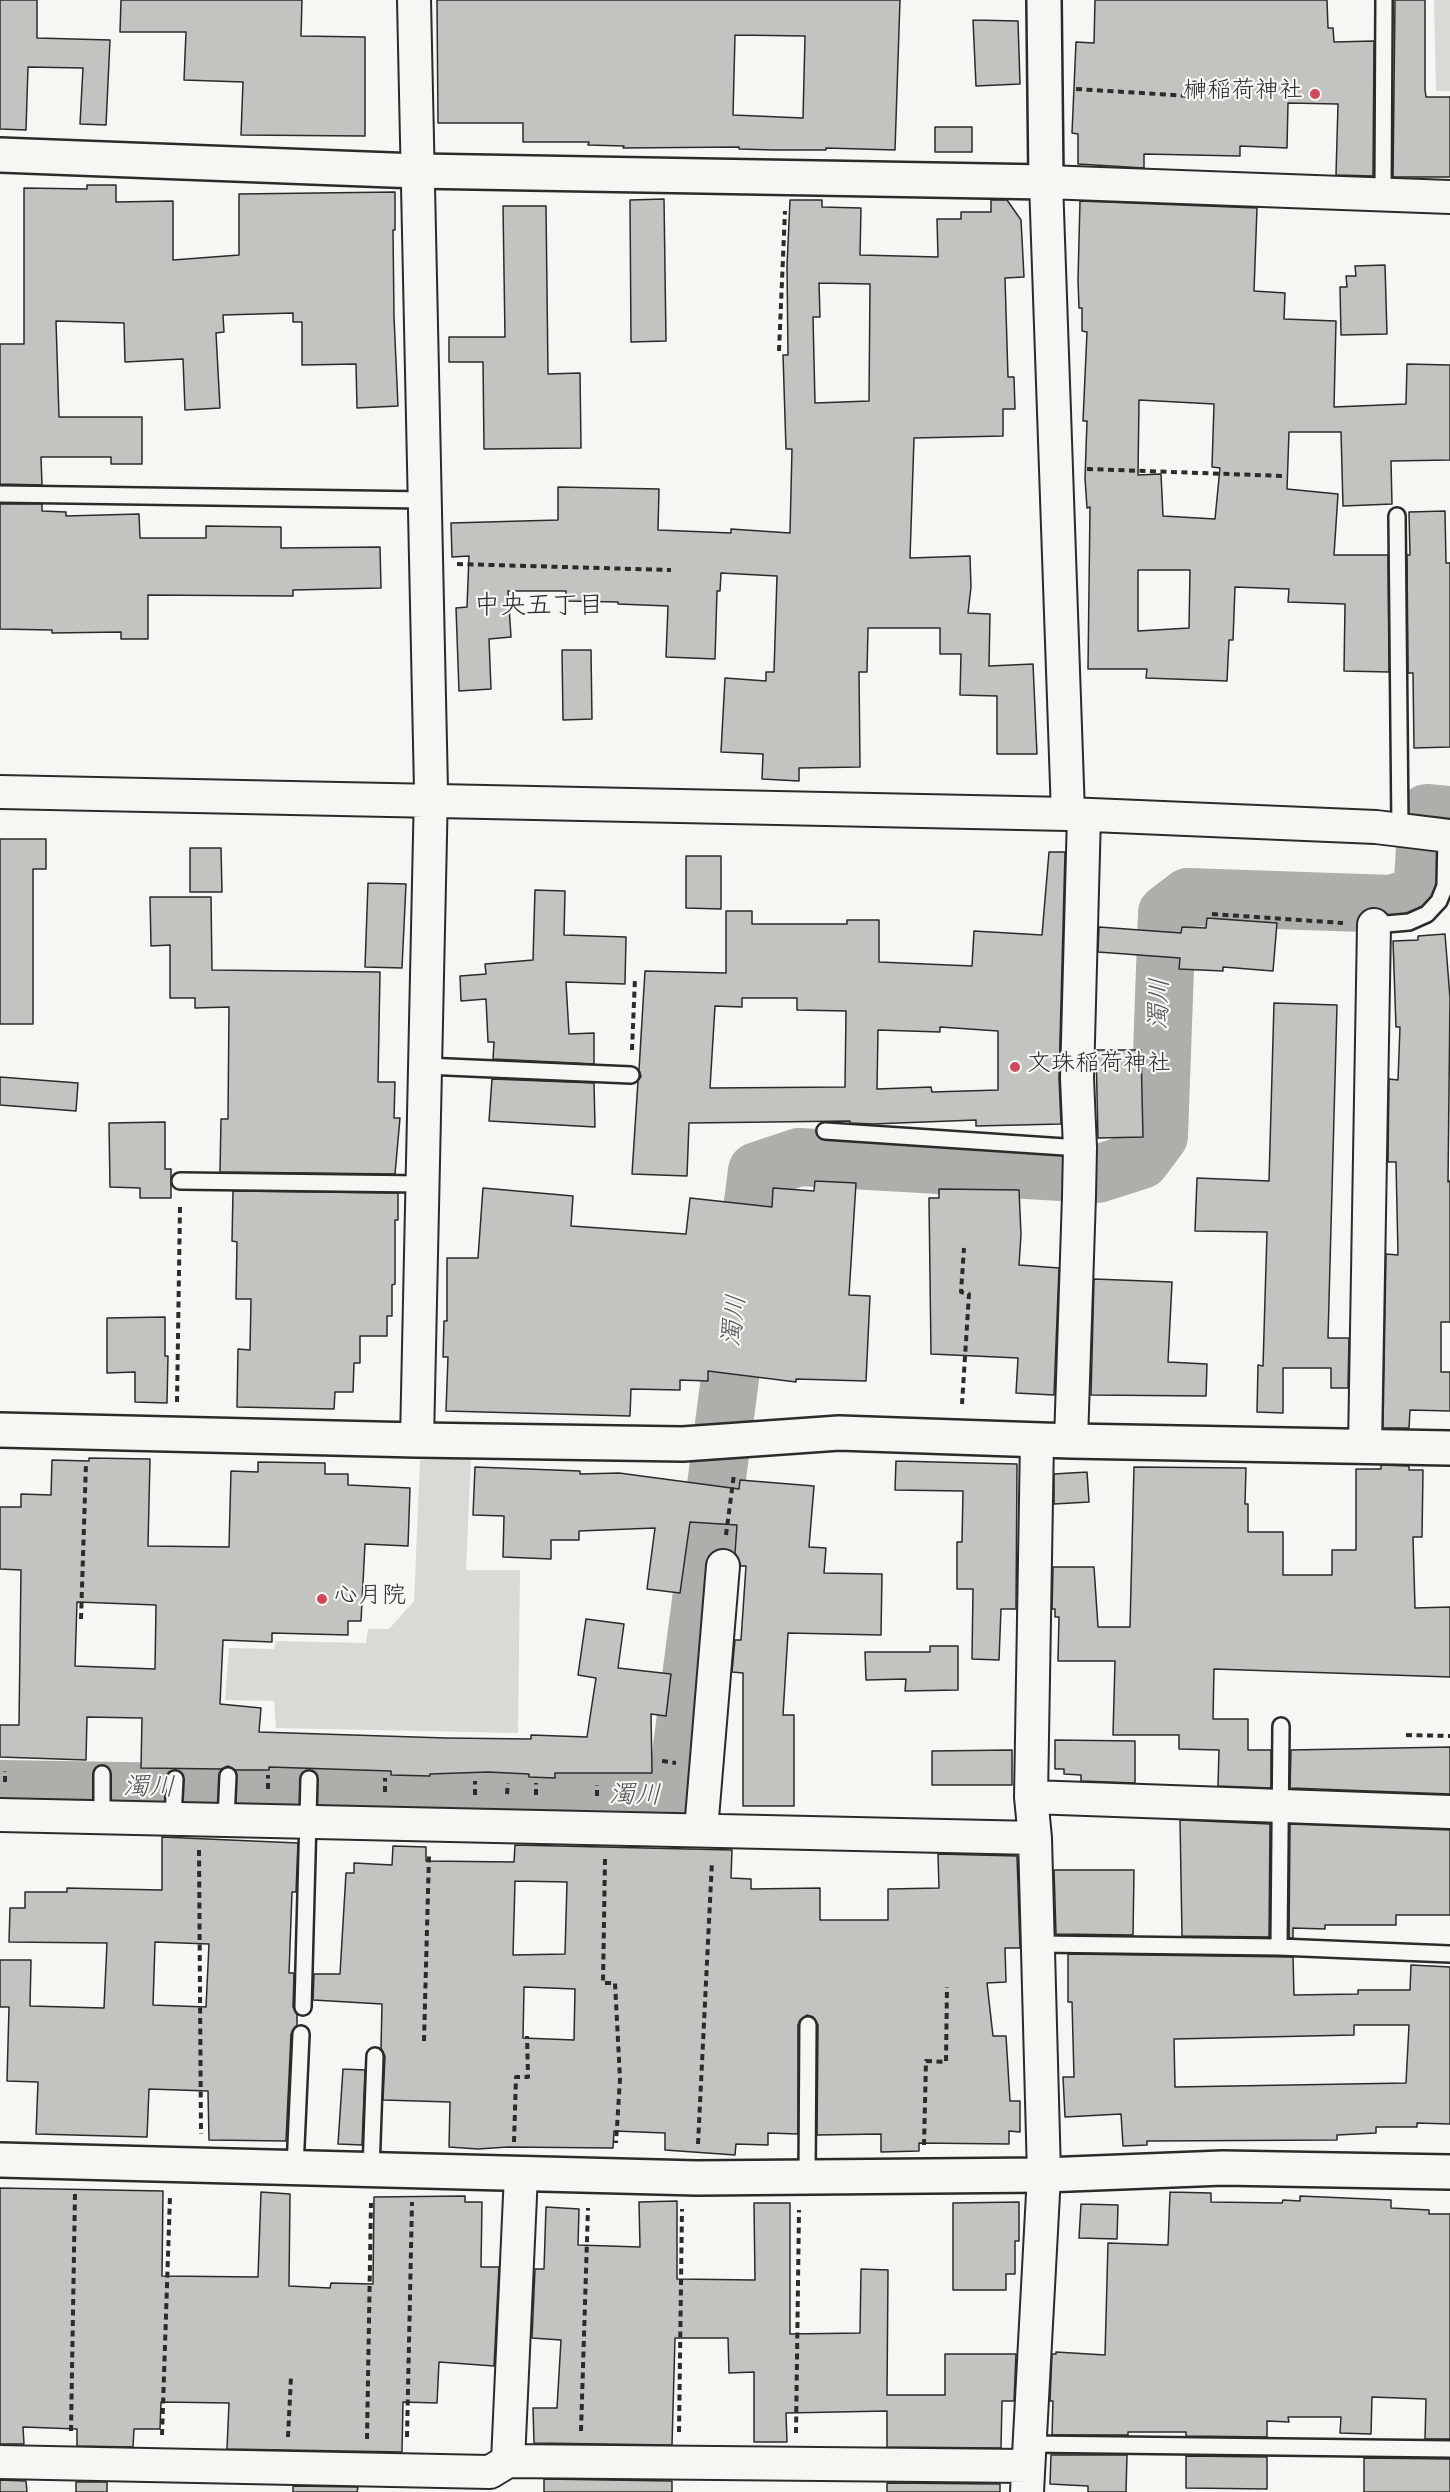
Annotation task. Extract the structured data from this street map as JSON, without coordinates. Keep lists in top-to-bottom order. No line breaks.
{"districts":["中央五丁目"],"water":["濁川"],"places":["榊稲荷神社","文珠稲荷神社","心月院"]}
